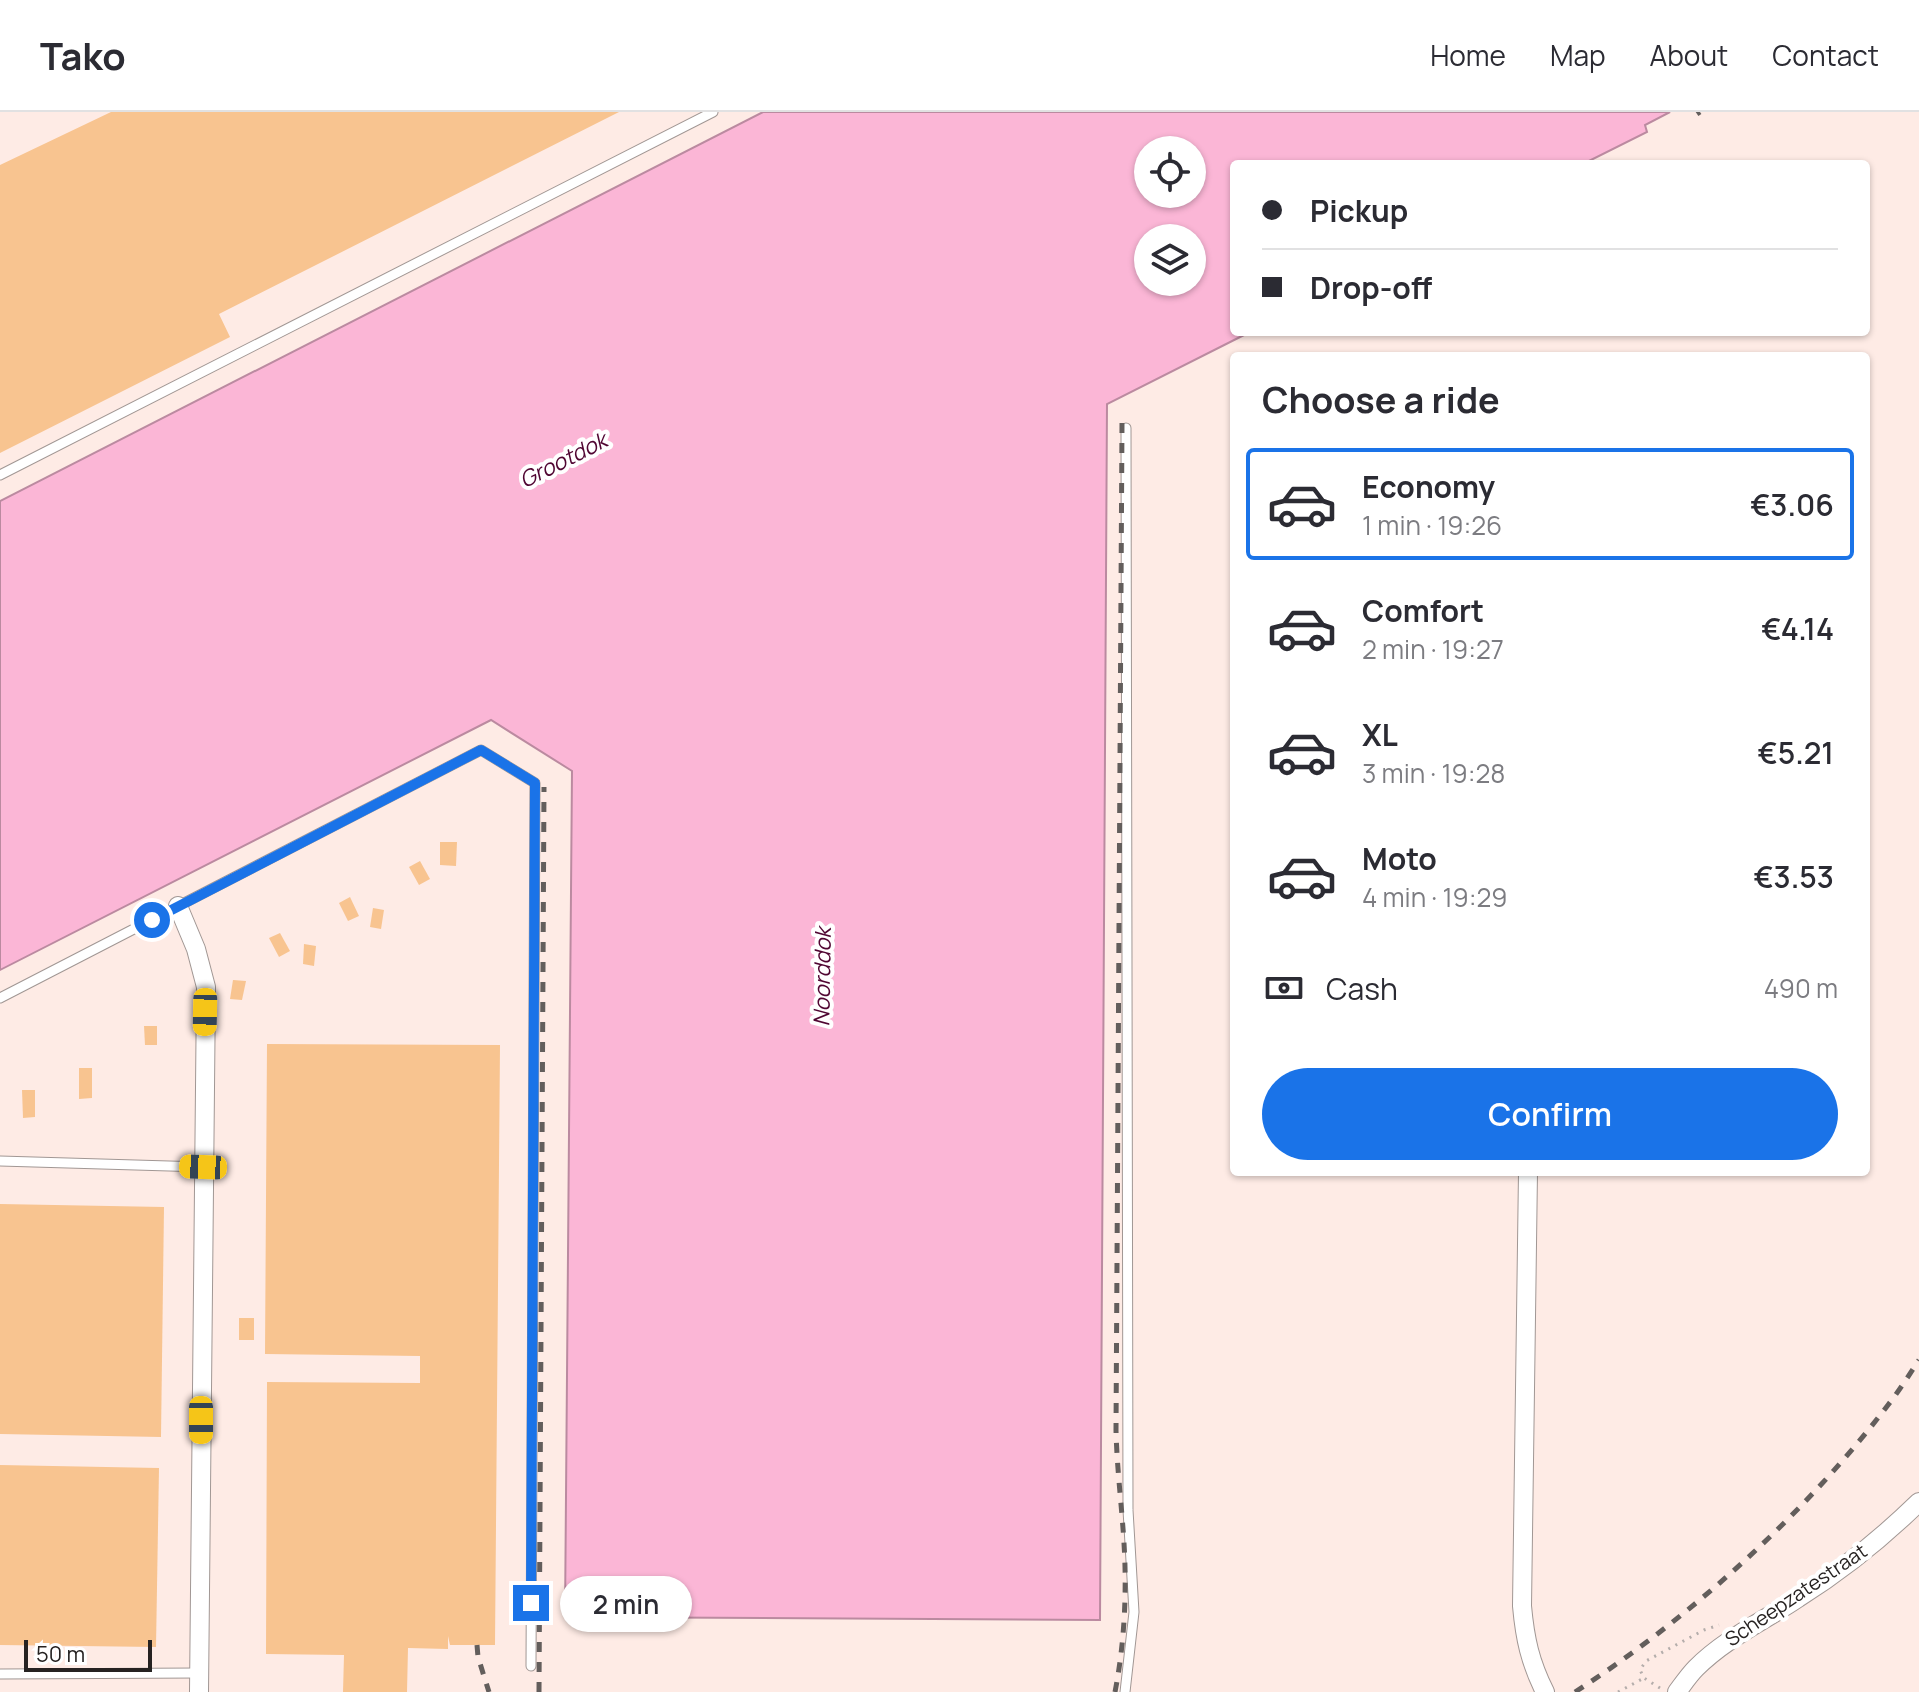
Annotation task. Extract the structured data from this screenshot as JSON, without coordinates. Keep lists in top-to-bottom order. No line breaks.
{"streets":{"street":["Scheepzatestraat"]},"water":["Grootdok","Noorddok"],"scale_bar":"50 m","page":{"header":"Tako","nav":["Home","Map","About","Contact"],"banner":["Pickup","Drop-off"],"heading":"Choose a ride","list":[{"name":"Economy","note":"1 min · 19:26","value":"€3.06"},{"name":"Comfort","note":"2 min · 19:27","value":"€4.14"},{"name":"XL","note":"3 min · 19:28","value":"€5.21"},{"name":"Moto","note":"4 min · 19:29","value":"€3.53"}],"pay":["Cash","490 m"],"buttons":"Confirm","bubble":"2 min","scale":"50 m"}}
